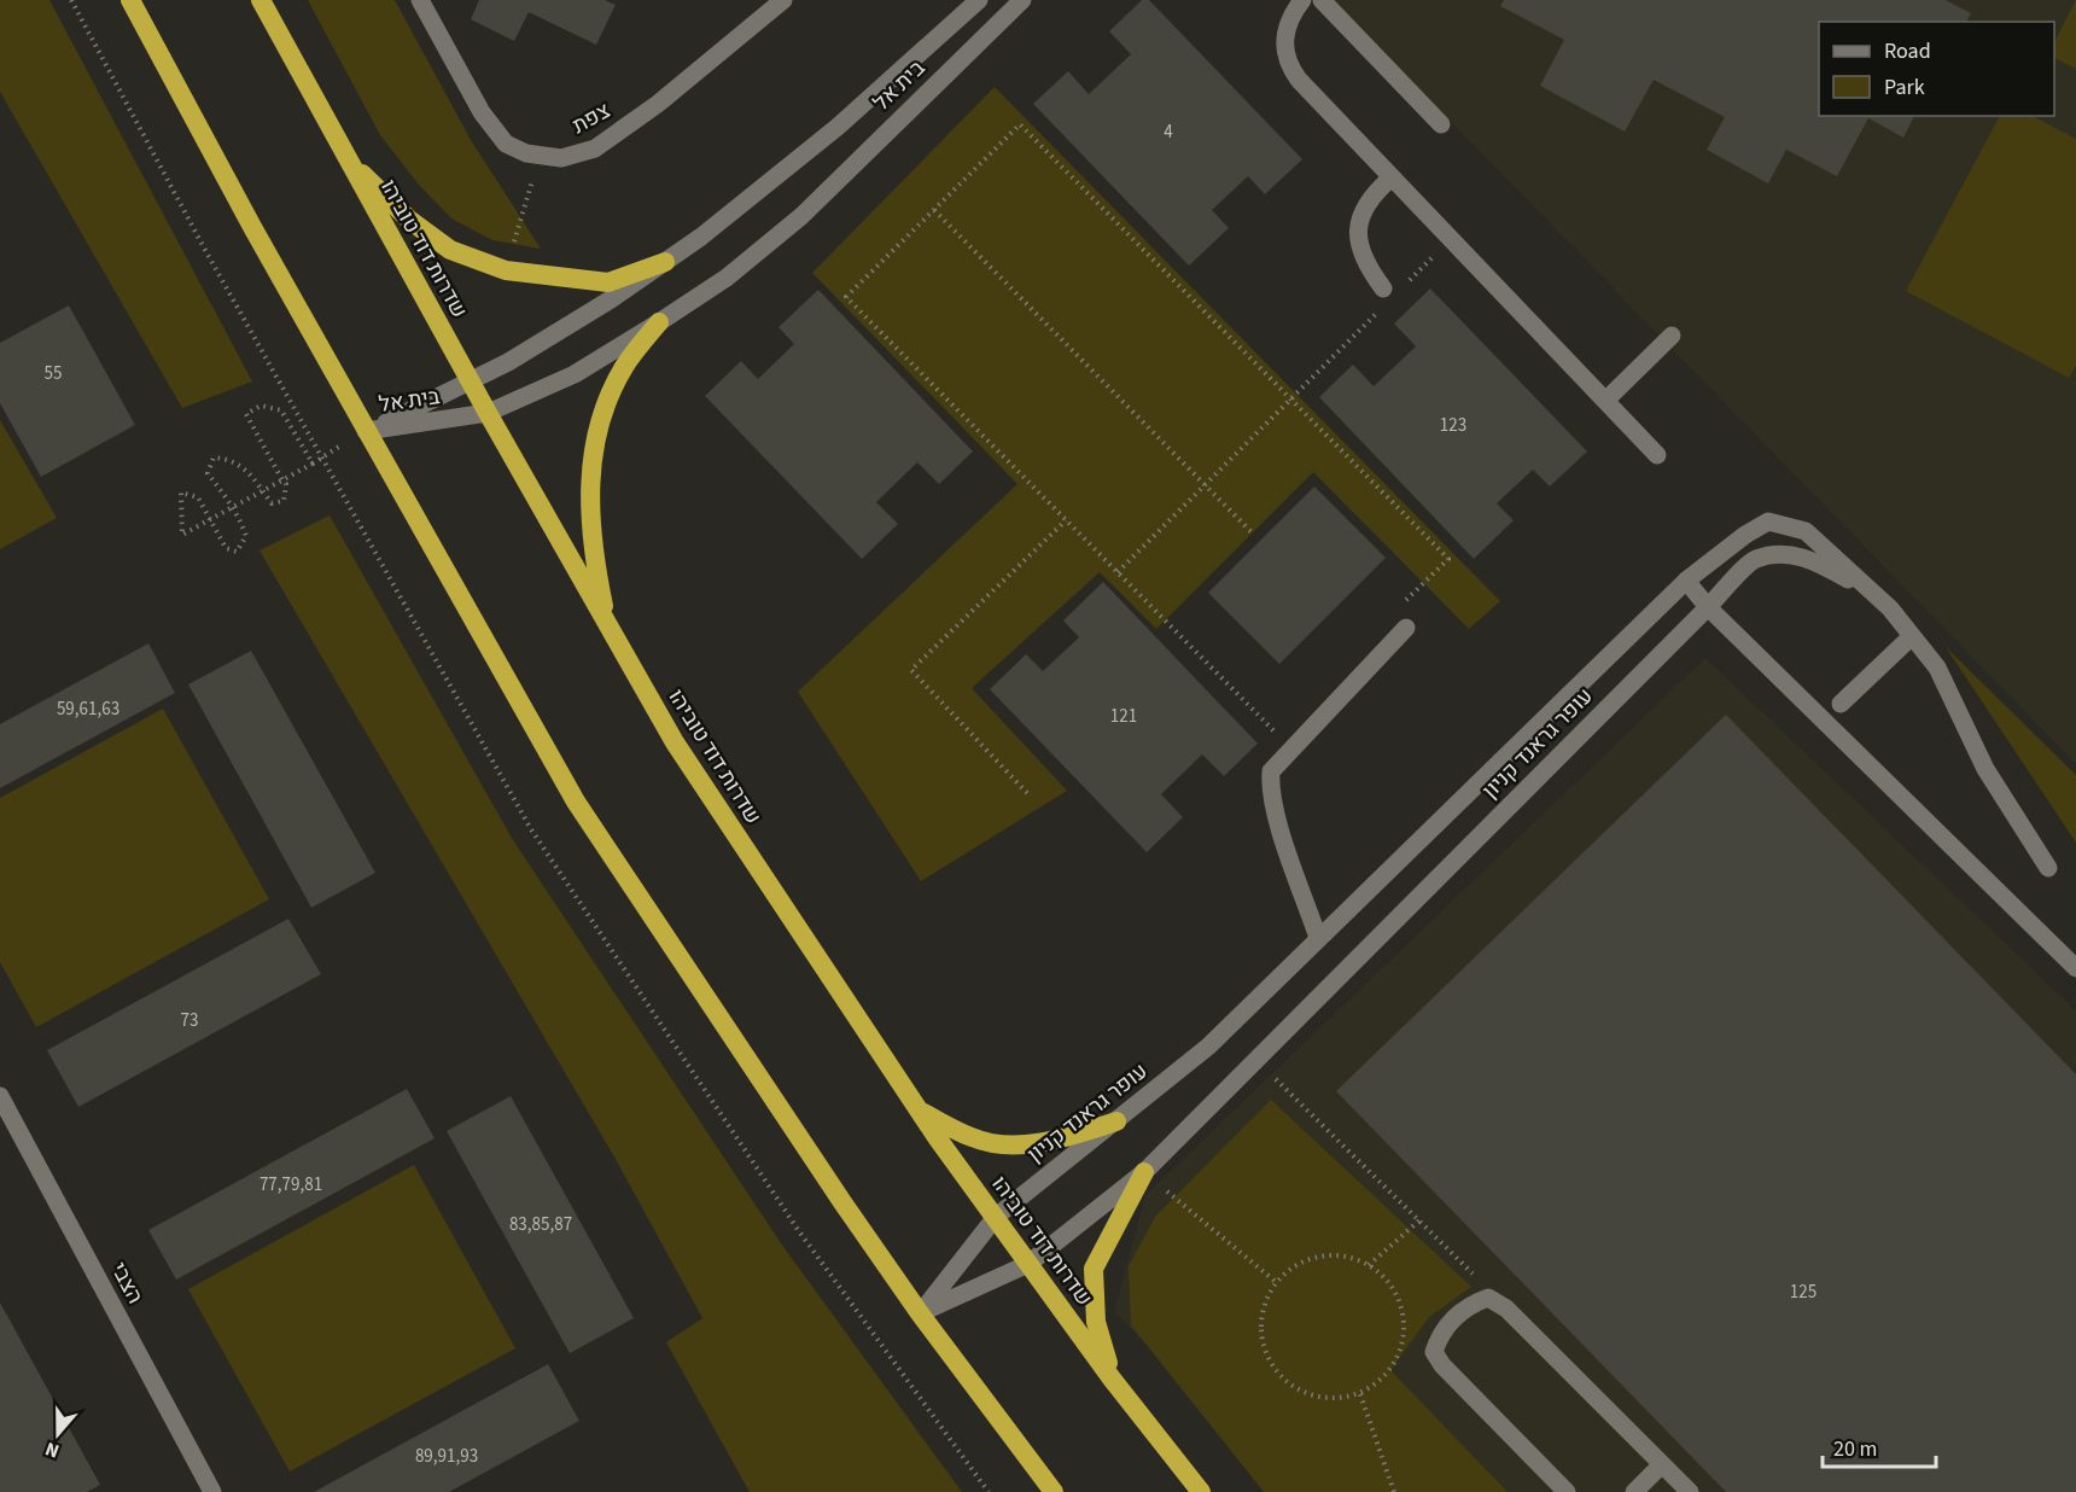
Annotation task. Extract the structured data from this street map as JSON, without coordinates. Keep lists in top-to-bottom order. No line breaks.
{"streets":{"highway":["שדרות דוד טוביהו"],"street":["בית אל","צפת","עופר גראנד קניון","הצבי"]},"crossings":[["בית אל","שדרות דוד טוביהו"],["שדרות דוד טוביהו","עופר גראנד קניון"]],"house_numbers":["4","55","123","59,61,63","121","73","77,79,81","83,85,87","125","89,91,93"],"legend":["Road","Park"],"scale_bar":"20 m","north":"bottom"}
